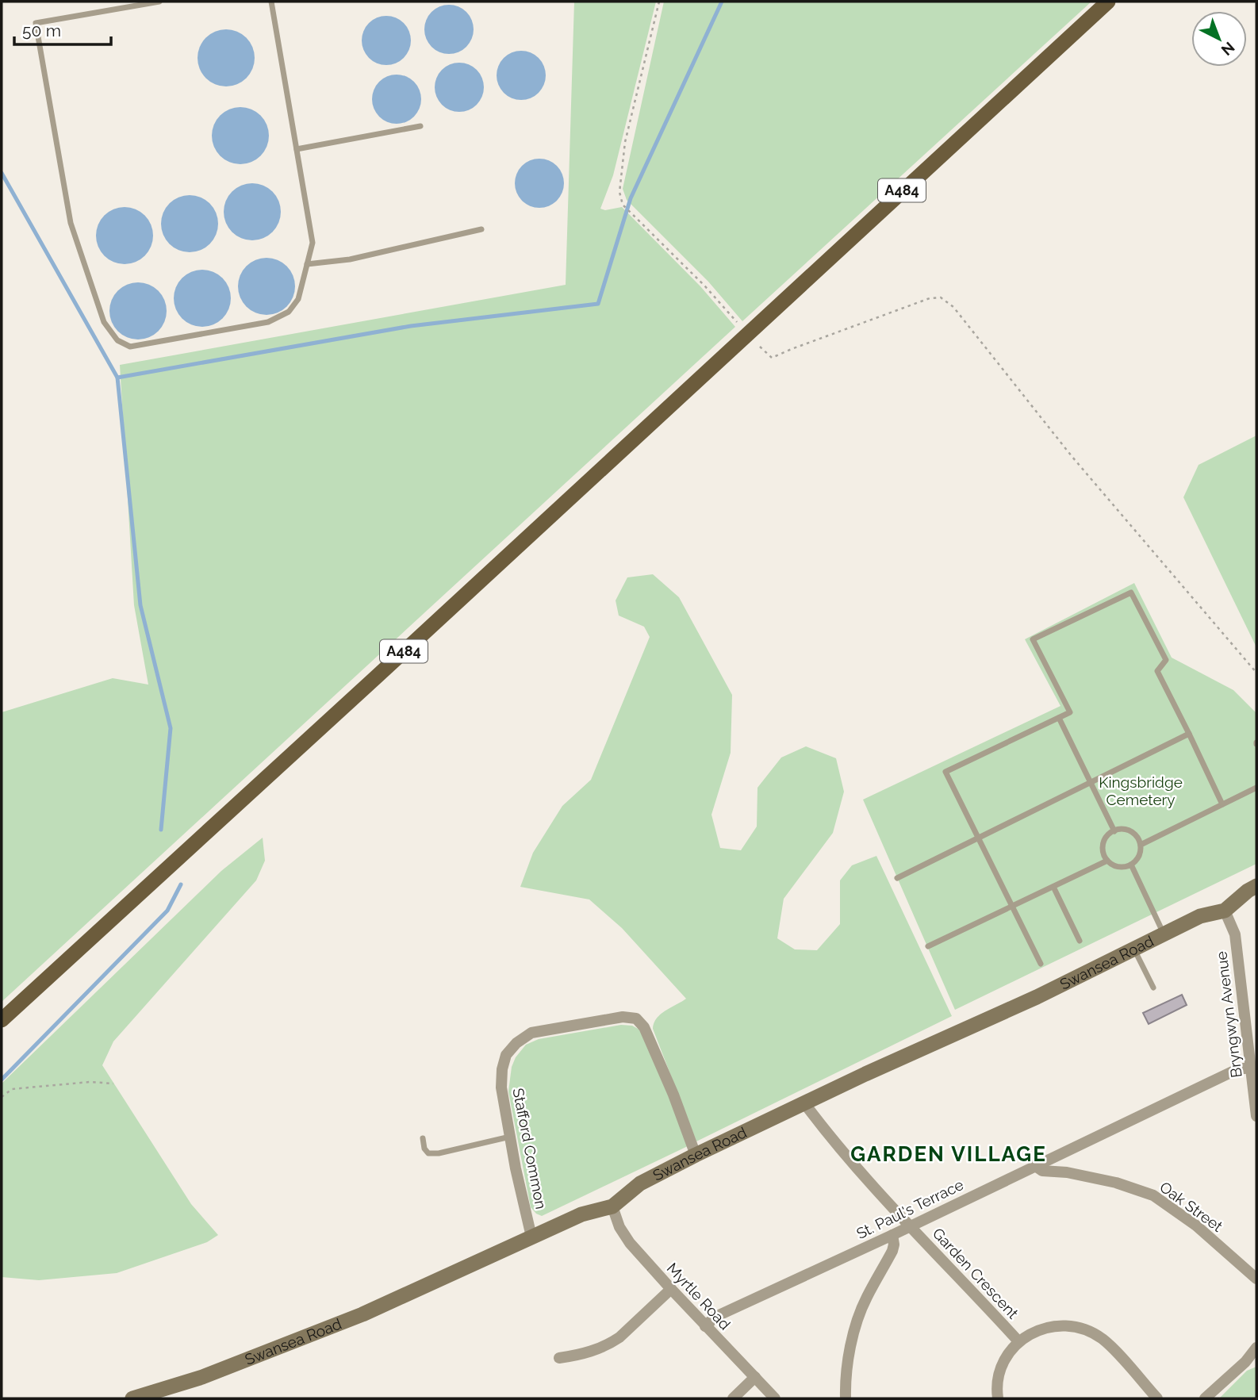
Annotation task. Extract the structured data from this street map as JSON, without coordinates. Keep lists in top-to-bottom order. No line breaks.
{"streets":{"main road":["A484","Swansea Road"],"street":["Bryngwyn Avenue","Stafford Common","Oak Street","St. Paul's Terrace","Garden Crescent","Myrtle Road"]},"crossings":[["Swansea Road","Bryngwyn Avenue"],["Swansea Road","Stafford Common"],["Swansea Road","Garden Crescent"],["Swansea Road","Myrtle Road"],["Bryngwyn Avenue","St. Paul's Terrace"],["Oak Street","St. Paul's Terrace"],["St. Paul's Terrace","Garden Crescent"],["St. Paul's Terrace","Myrtle Road"]],"districts":["GARDEN VILLAGE"],"parks":["Kingsbridge Cemetery"],"scale_bar":"50 m","north":"bottom right"}
